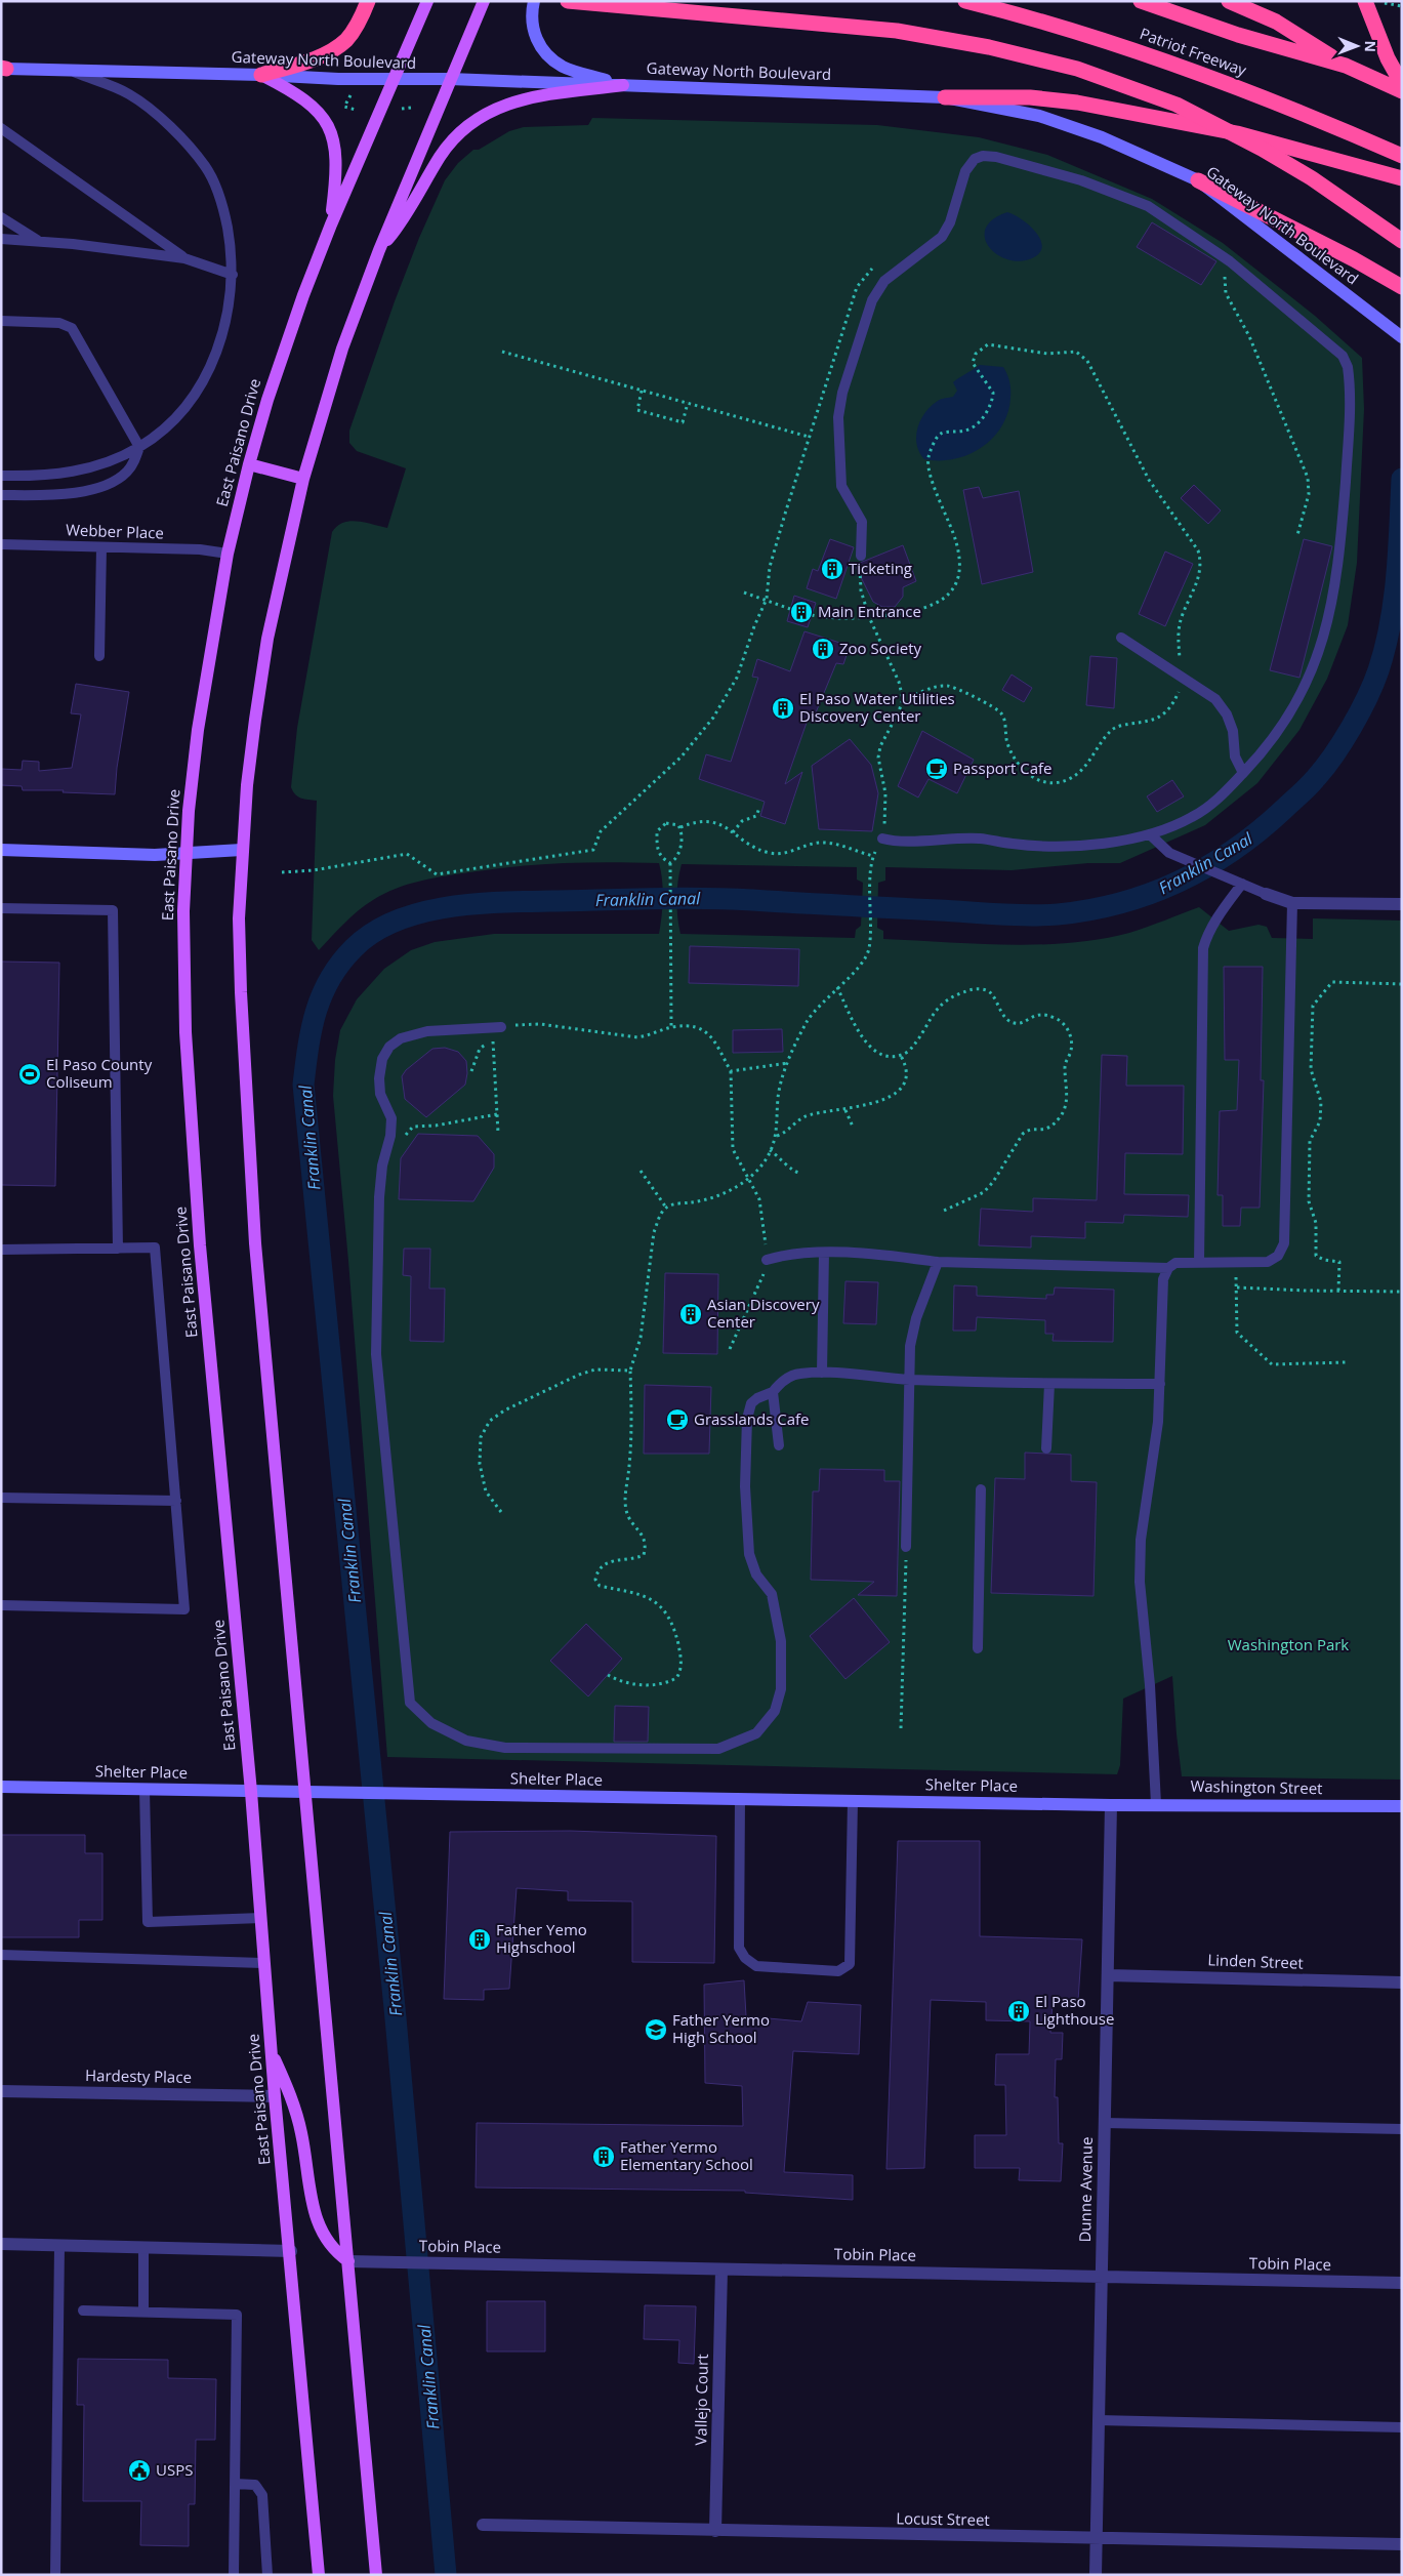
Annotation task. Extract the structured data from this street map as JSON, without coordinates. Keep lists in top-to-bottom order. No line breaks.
{"streets":{"highway":["Patriot Freeway"],"main road":["East Paisano Drive"],"street":["Gateway North Boulevard","Shelter Place","Washington Street","Linden Street","Hardesty Place","Dunne Avenue","Tobin Place","Vallejo Court","Locust Street"],"lane":["Webber Place"]},"crossings":[["Gateway North Boulevard","East Paisano Drive"],["East Paisano Drive","Webber Place"],["East Paisano Drive","Shelter Place"],["East Paisano Drive","Hardesty Place"],["Shelter Place","Washington Street"],["Shelter Place","Dunne Avenue"],["Washington Street","Dunne Avenue"],["Linden Street","Dunne Avenue"],["Dunne Avenue","Tobin Place"],["Dunne Avenue","Locust Street"],["Tobin Place","Vallejo Court"],["Vallejo Court","Locust Street"]],"water":["Franklin Canal"],"parks":["Washington Park"],"places":{"building":["Ticketing","Main Entrance","Zoo Society","El Paso Water Utilities Discovery Center","Asian Discovery Center","Father Yemo Highschool","El Paso Lighthouse","Father Yermo Elementary School"],"cafe":["Passport Cafe","Grasslands Cafe"],"sports":["El Paso County Coliseum"],"school or university":["Father Yermo High School"],"public building":["USPS"]},"north":"right"}
